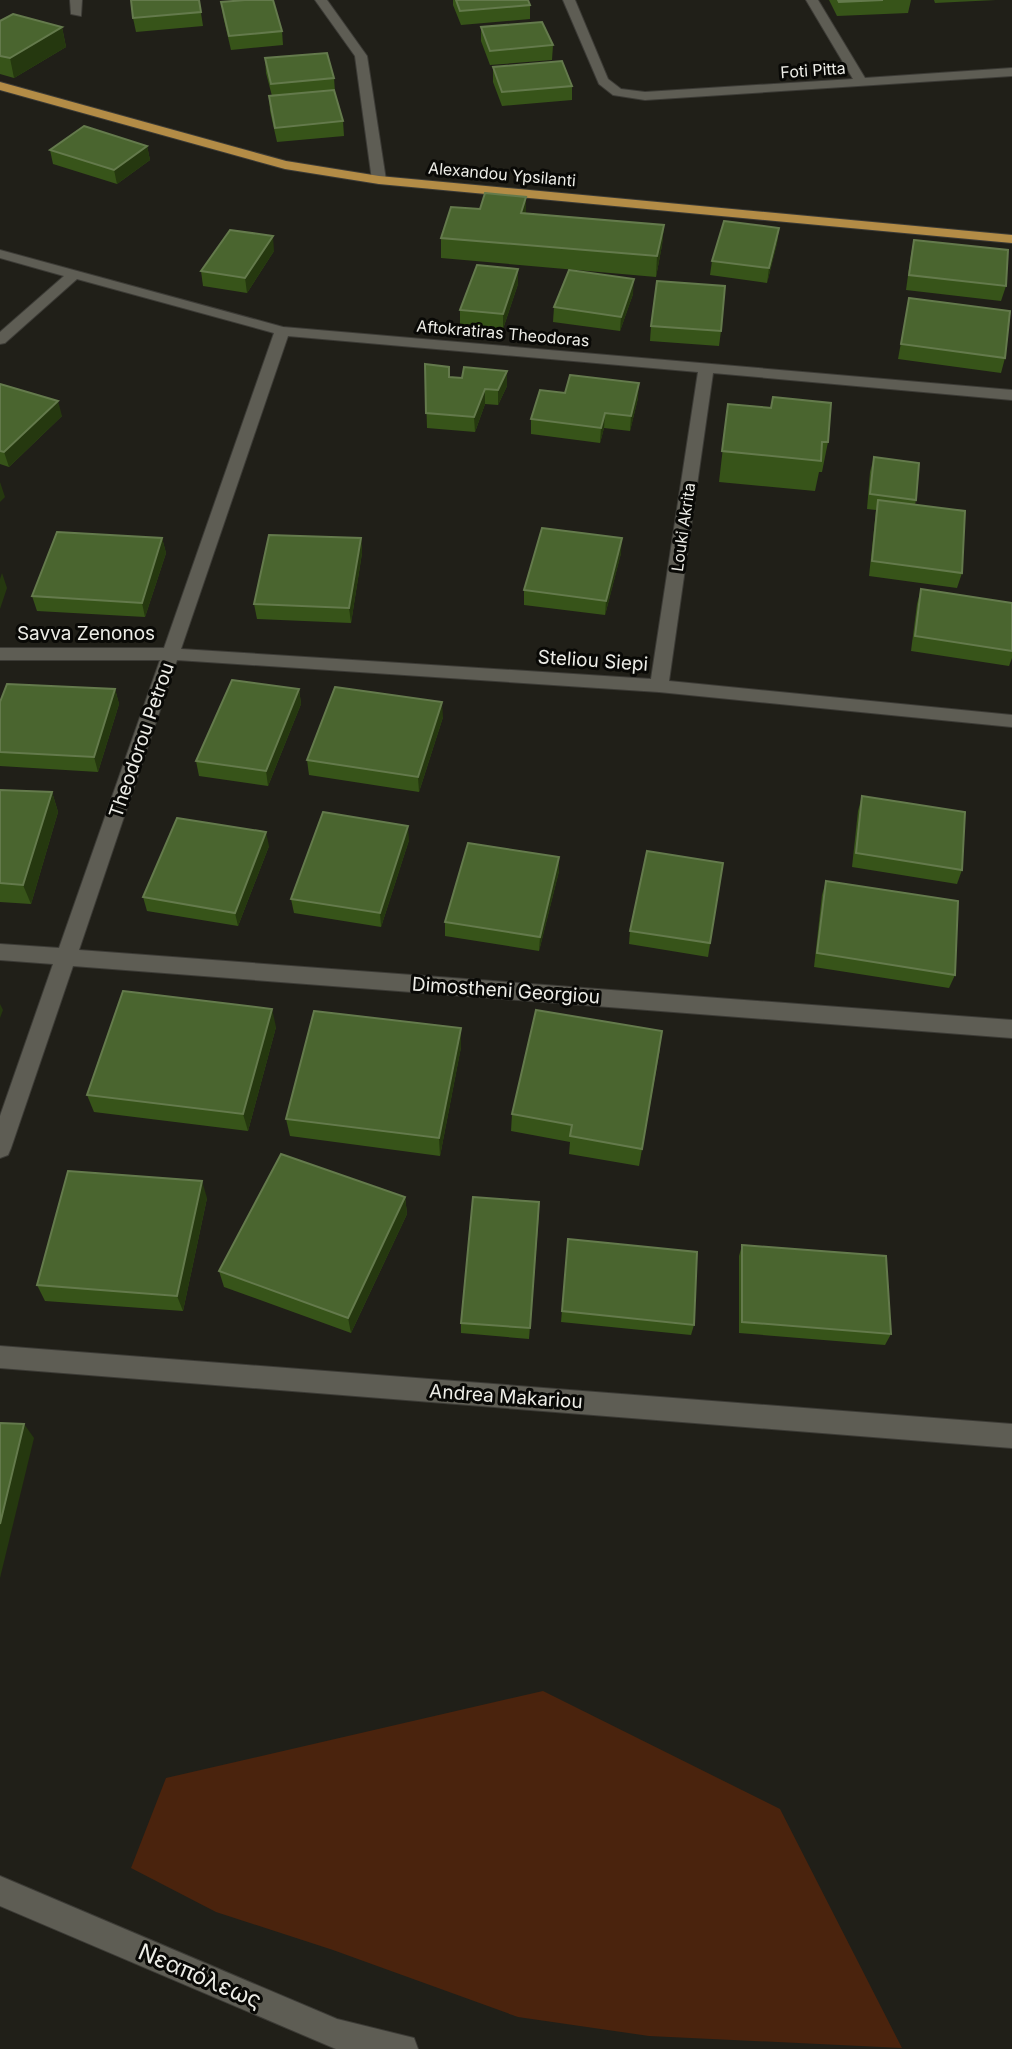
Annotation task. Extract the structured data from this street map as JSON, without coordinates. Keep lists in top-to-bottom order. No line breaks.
{"streets":{"main road":["Alexandou Ypsilanti"],"street":["Foti Pitta","Aftokratiras Theodoras","Louki Akrita","Savva Zenonos","Steliou Siepi","Theodorou Petrou","Dimostheni Georgiou","Andrea Makariou","Νεαπόλεως"]},"crossings":[["Aftokratiras Theodoras","Louki Akrita"],["Aftokratiras Theodoras","Theodorou Petrou"],["Louki Akrita","Steliou Siepi"],["Savva Zenonos","Steliou Siepi"],["Savva Zenonos","Theodorou Petrou"],["Steliou Siepi","Theodorou Petrou"],["Theodorou Petrou","Dimostheni Georgiou"]]}
